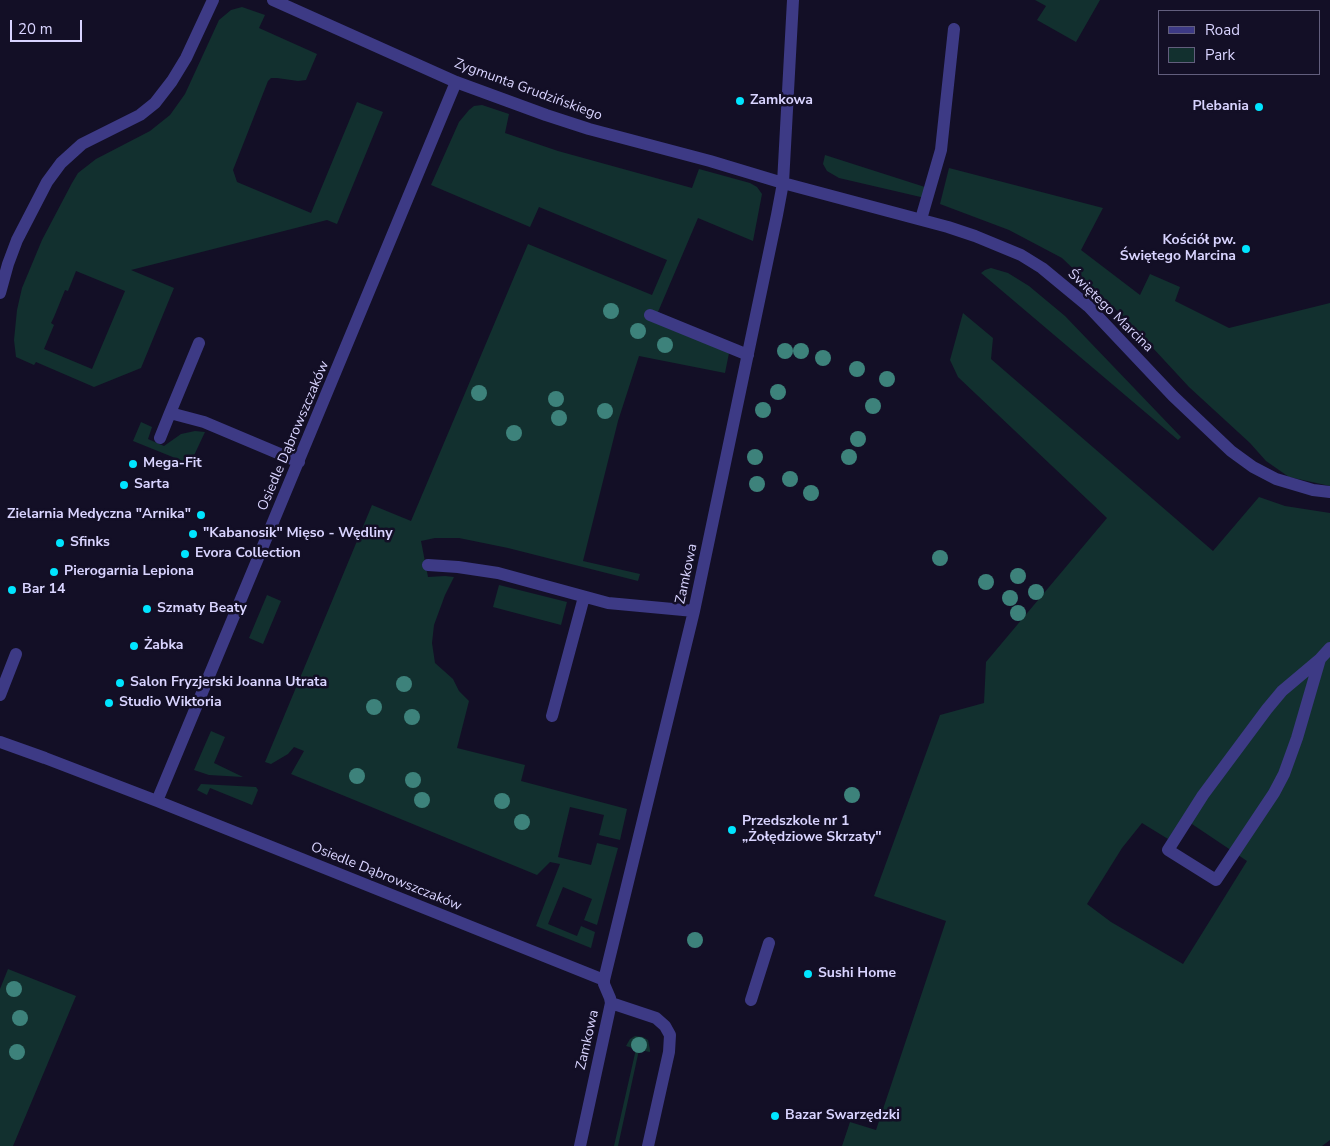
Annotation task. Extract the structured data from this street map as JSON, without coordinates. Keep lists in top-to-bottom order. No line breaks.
{"streets":{"street":["Zygmunta Grudzińskiego","Świętego Marcina","Osiedle Dąbrowszczaków","Zamkowa"]},"crossings":[["Zygmunta Grudzińskiego","Świętego Marcina"],["Zygmunta Grudzińskiego","Osiedle Dąbrowszczaków"],["Zygmunta Grudzińskiego","Zamkowa"],["Świętego Marcina","Zamkowa"],["Osiedle Dąbrowszczaków","Zamkowa"]],"places":["Zamkowa","Plebania","Kościół pw. Świętego Marcina","Mega-Fit","Sarta","Zielarnia Medyczna \"Arnika\"","\"Kabanosik\" Mięso - Wędliny","Sfinks","Evora Collection","Pierogarnia Lepiona","Bar 14","Szmaty Beaty","Żabka","Salon Fryzjerski Joanna Utrata","Studio Wiktoria","Przedszkole nr 1 „Żołędziowe Skrzaty\"","Sushi Home","Bazar Swarzędzki"],"legend":["Road","Park"],"scale_bar":"20 m"}
